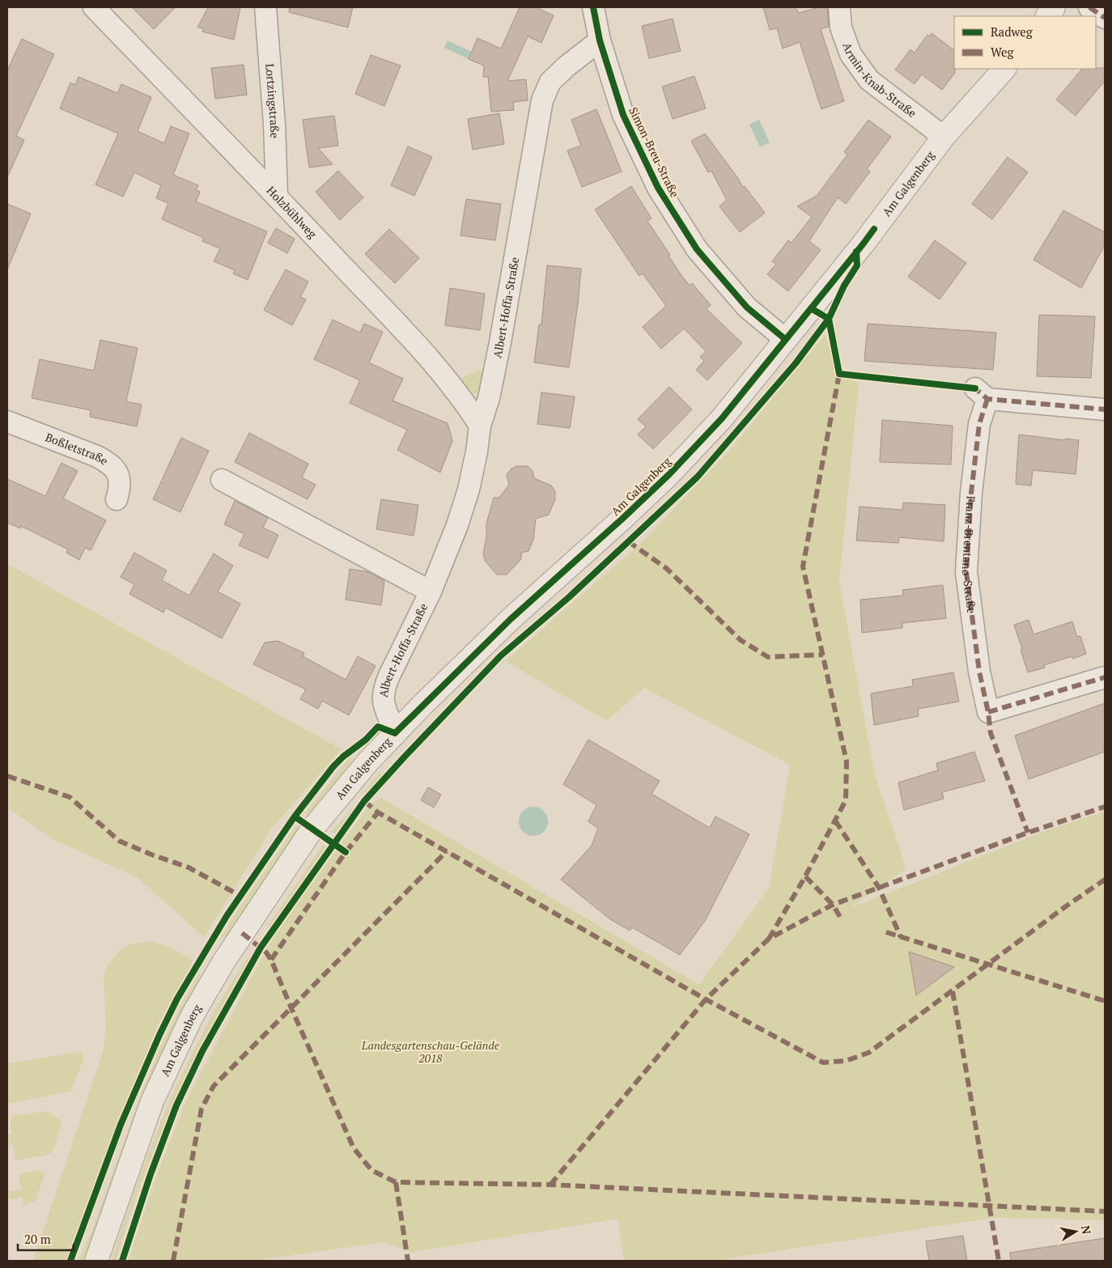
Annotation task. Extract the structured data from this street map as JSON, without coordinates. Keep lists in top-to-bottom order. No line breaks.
{"streets":{"street":["Armin-Knab-Straße","Lortzingstraße","Simon-Breu-Straße","Am Galgenberg","Holzbühlweg","Albert-Hoffa-Straße","Boßletstraße","Franz-Brentano-Straße"]},"crossings":[["Armin-Knab-Straße","Am Galgenberg"],["Lortzingstraße","Holzbühlweg"],["Simon-Breu-Straße","Am Galgenberg"],["Simon-Breu-Straße","Albert-Hoffa-Straße"],["Am Galgenberg","Albert-Hoffa-Straße"],["Holzbühlweg","Albert-Hoffa-Straße"]],"parks":["Landesgartenschau-Gelände 2018"],"legend":["Radweg","Weg"],"scale_bar":"20 m","north":"right"}
